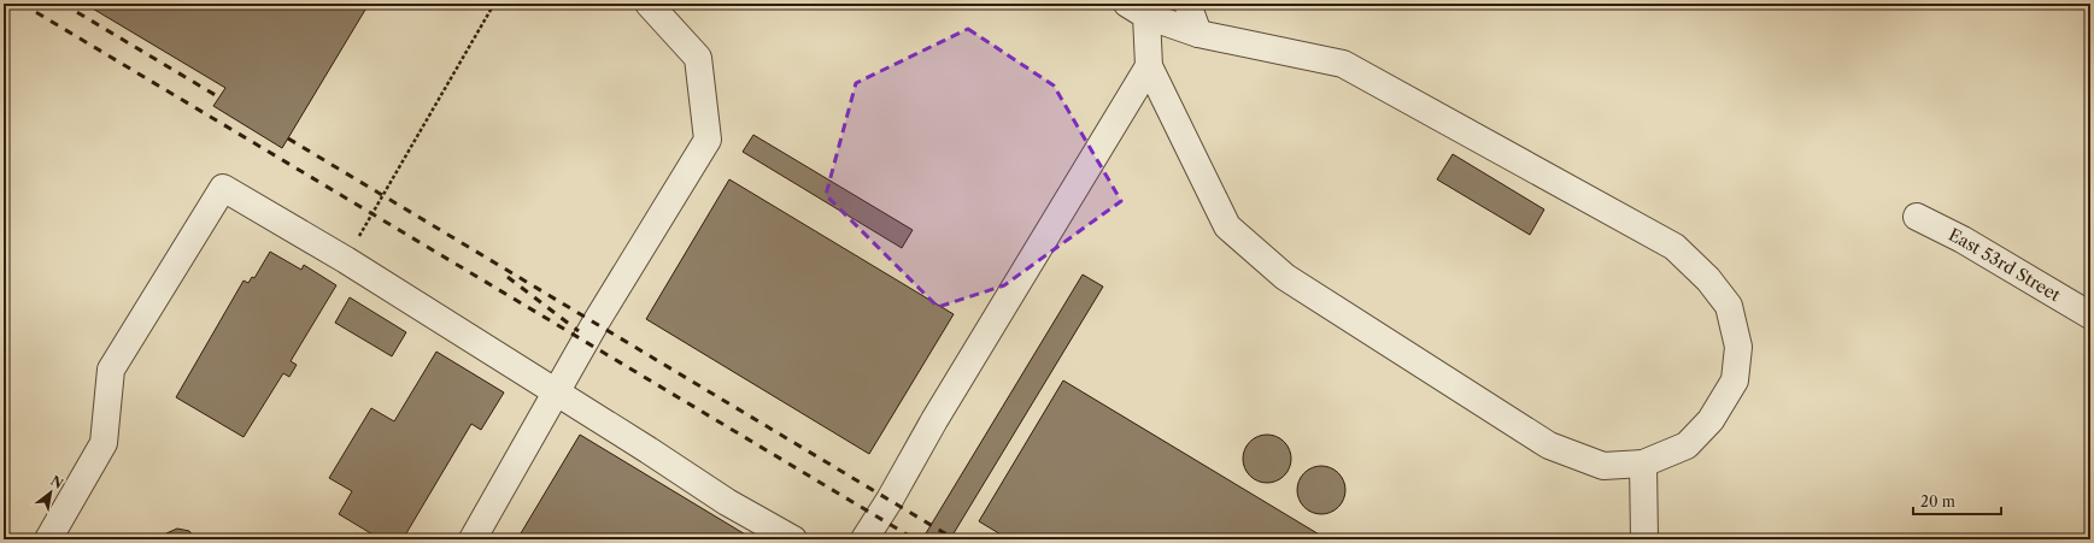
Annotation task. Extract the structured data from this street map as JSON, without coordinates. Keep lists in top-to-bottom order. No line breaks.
{"streets":{"street":["East 53rd Street"]},"scale_bar":"20 m","north":"top right"}
